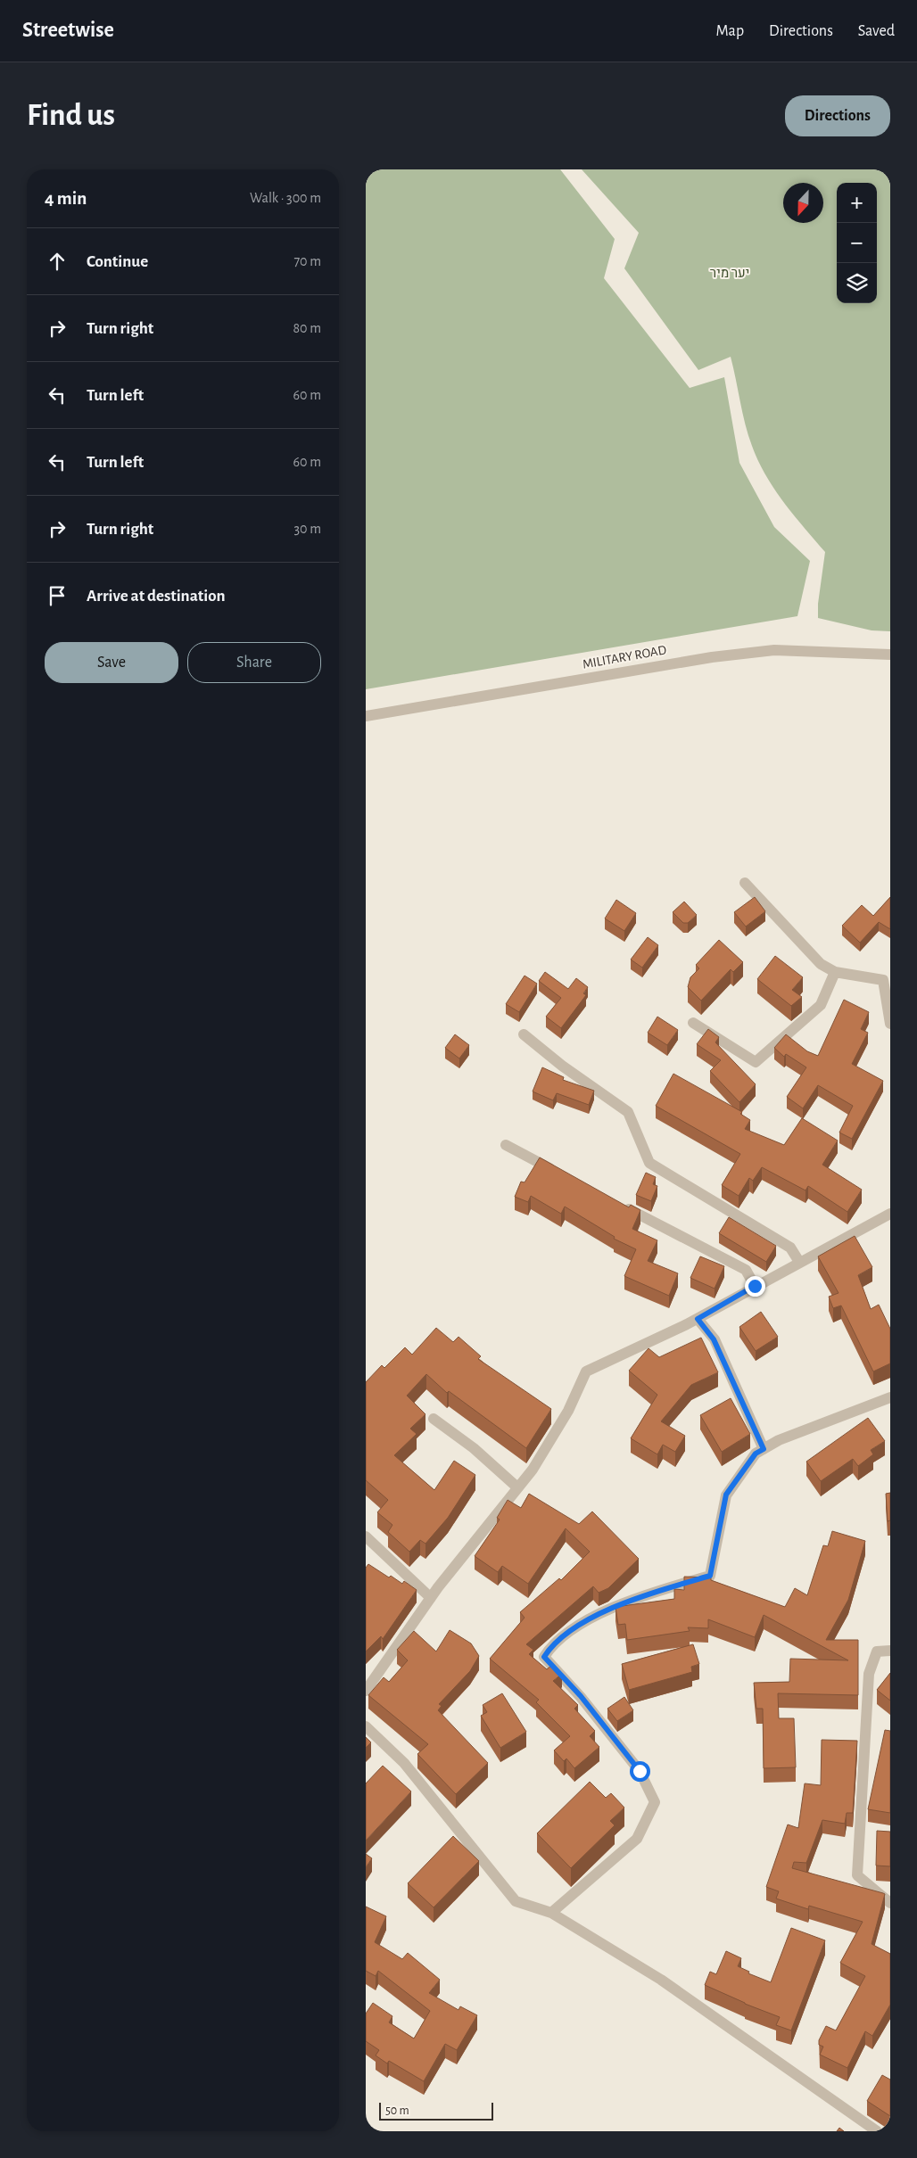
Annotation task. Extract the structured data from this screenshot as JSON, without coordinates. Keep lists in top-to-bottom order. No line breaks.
{"streets":{"street":["MILITARY ROAD"]},"parks":["יער מיר"],"scale_bar":"50 m","north":"bottom","page":{"header":"Streetwise","nav":["Map","Directions","Saved"],"buttons":["Directions",["Save","Share"]],"title":"Find us","heading":["4 min","Walk · 300 m"],"map_buttons":["+","−"],"list":[["Continue","70 m"],["Turn right","80 m"],["Turn left","60 m"],["Turn left","60 m"],["Turn right","30 m"],"Arrive at destination"],"scale":"50 m"}}
